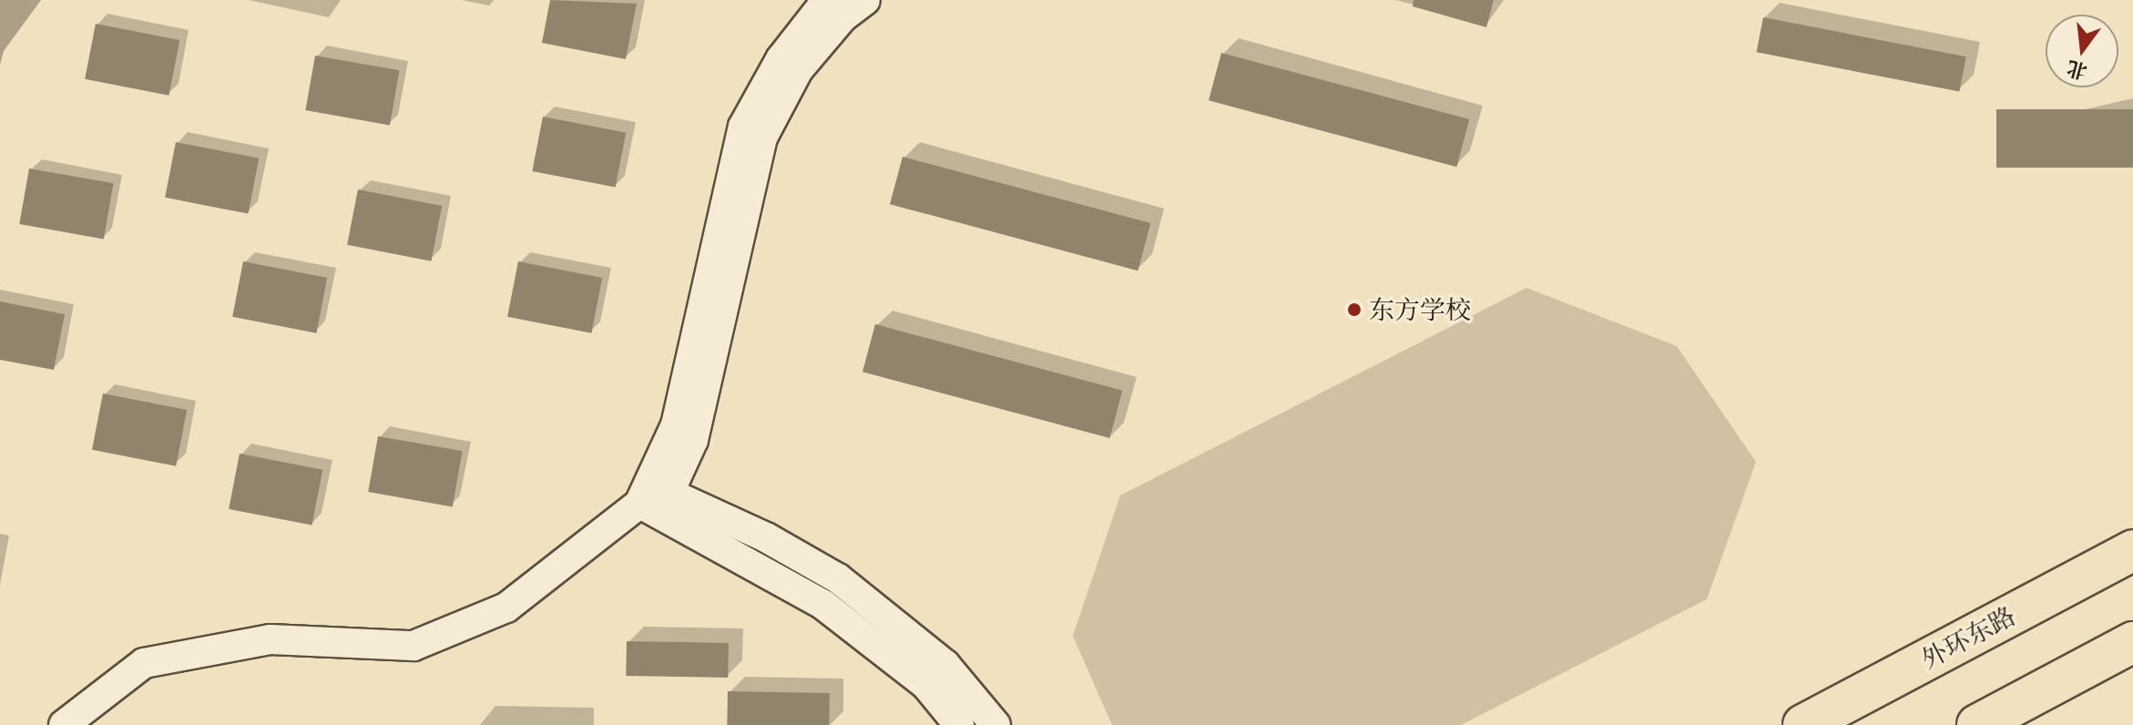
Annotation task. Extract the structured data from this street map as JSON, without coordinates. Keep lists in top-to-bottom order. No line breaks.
{"streets":{"highway":["外环东路"]},"places":["东方学校"],"north":"bottom"}
